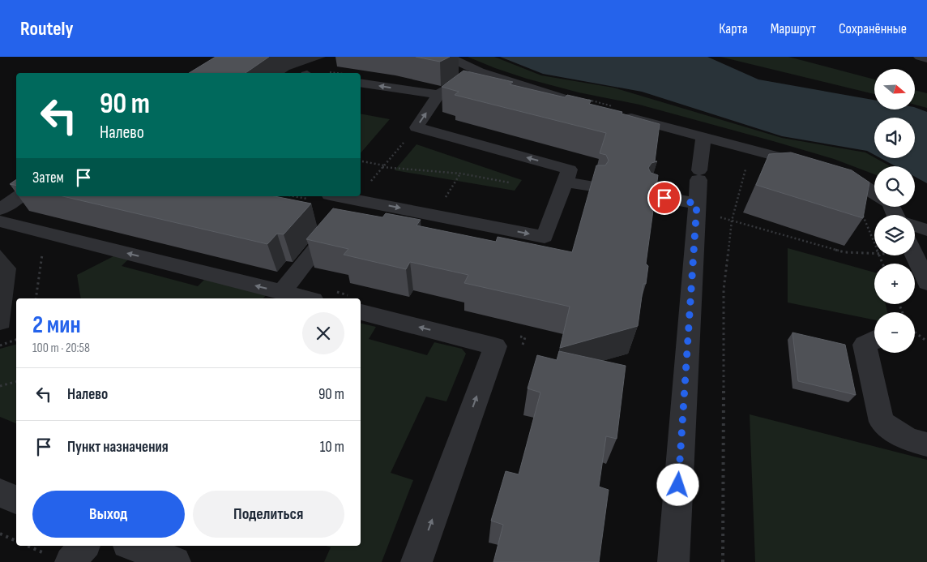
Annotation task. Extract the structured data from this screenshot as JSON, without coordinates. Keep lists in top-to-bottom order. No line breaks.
{"north":"right","page":{"header":"Routely","nav":["Карта","Маршрут","Сохранённые"],"map_buttons":["+","−"],"turn":["90 m","Налево"],"then":"Затем","heading":["2 мин","100 m · 20:58"],"list":[{"name":"Налево","value":"90 m"},{"name":"Пункт назначения","value":"10 m"}],"buttons":["Выход","Поделиться"]}}
